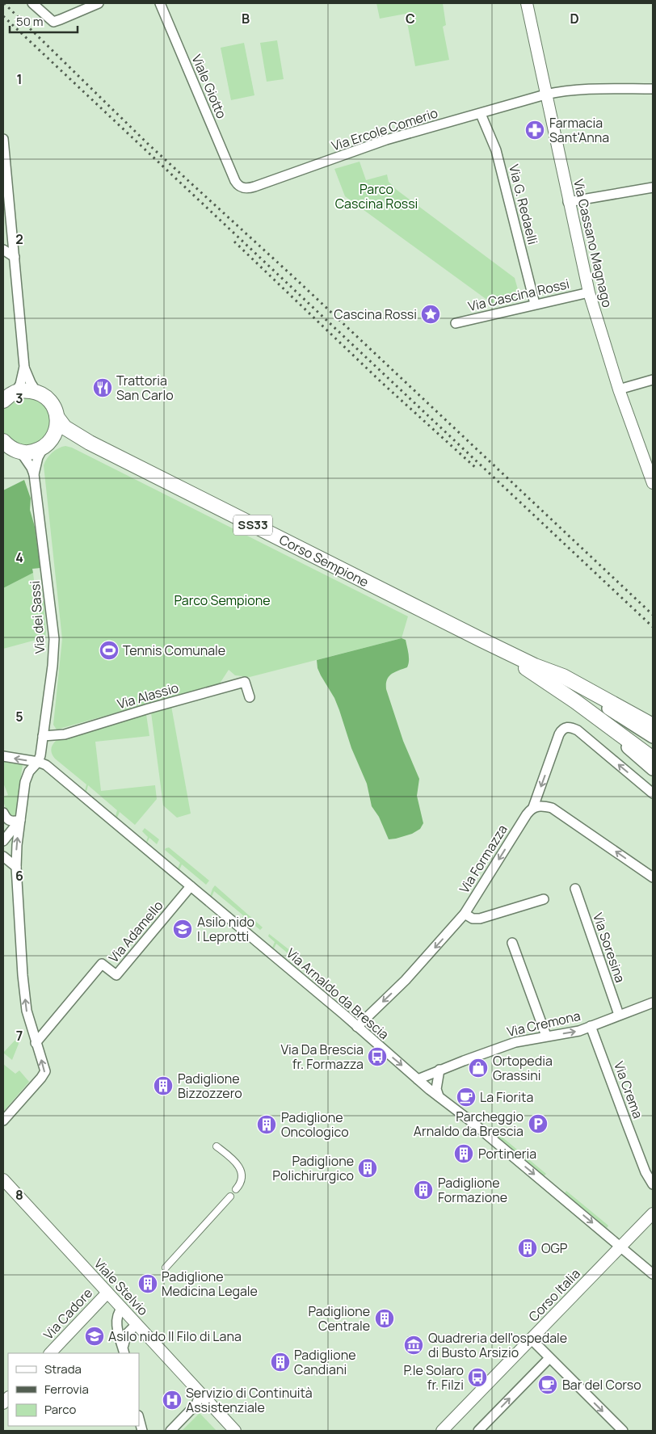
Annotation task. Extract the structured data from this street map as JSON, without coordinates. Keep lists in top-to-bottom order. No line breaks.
{"streets":{"main road":["SS33","Corso Sempione"],"street":["Viale Giotto","Via Ercole Comerio","Via G. Redaelli","Via Cassano Magnago","Via Cascina Rossi","Via dei Sassi","Via Alassio","Via Formazza","Via Adamello","Via Soresina","Via Arnaldo da Brescia","Via Cremona","Via Crema","Viale Stelvio","Corso Italia","Via Cadore"]},"crossings":[["Viale Giotto","Via Ercole Comerio"],["Via Ercole Comerio","Via G. Redaelli"],["Via Ercole Comerio","Via Cassano Magnago"],["Via G. Redaelli","Via Cascina Rossi"],["Via Cassano Magnago","Via Cascina Rossi"],["SS33","Corso Sempione"],["Via dei Sassi","Via Alassio"],["Via dei Sassi","Via Adamello"],["Via dei Sassi","Via Arnaldo da Brescia"],["Via Formazza","Via Arnaldo da Brescia"],["Via Adamello","Via Arnaldo da Brescia"],["Via Soresina","Via Cremona"],["Via Arnaldo da Brescia","Via Cremona"],["Via Arnaldo da Brescia","Corso Italia"],["Via Cremona","Via Crema"],["Viale Stelvio","Via Cadore"]],"one_way":["Via dei Sassi","Via Arnaldo da Brescia"],"parks":["Parco Cascina Rossi","Parco Sempione"],"places":{"pharmacy":["Farmacia Sant'Anna"],"place":["Cascina Rossi"],"restaurant":["Trattoria San Carlo"],"sports":["Tennis Comunale"],"school or university":["Asilo nido I Leprotti","Asilo nido Il Filo di Lana"],"bus stop":["Via Da Brescia fr. Formazza","P.le Solaro fr. Filzi"],"shop":["Ortopedia Grassini"],"building":["Padiglione Bizzozzero","Padiglione Oncologico","Portineria","Padiglione Polichirurgico","Padiglione Formazione","OGP","Padiglione Medicina Legale","Padiglione Centrale","Padiglione Candiani"],"cafe":["La Fiorita","Bar del Corso"],"parking":["Parcheggio Arnaldo da Brescia"],"museum":["Quadreria dell'ospedale di Busto Arsizio"],"hospital":["Servizio di Continuità Assistenziale"]},"legend":["Strada","Ferrovia","Parco"],"scale_bar":"50 m","grid":{"columns":["B","C","D"],"rows":["1","2","3","4","5","6","7","8"]}}
